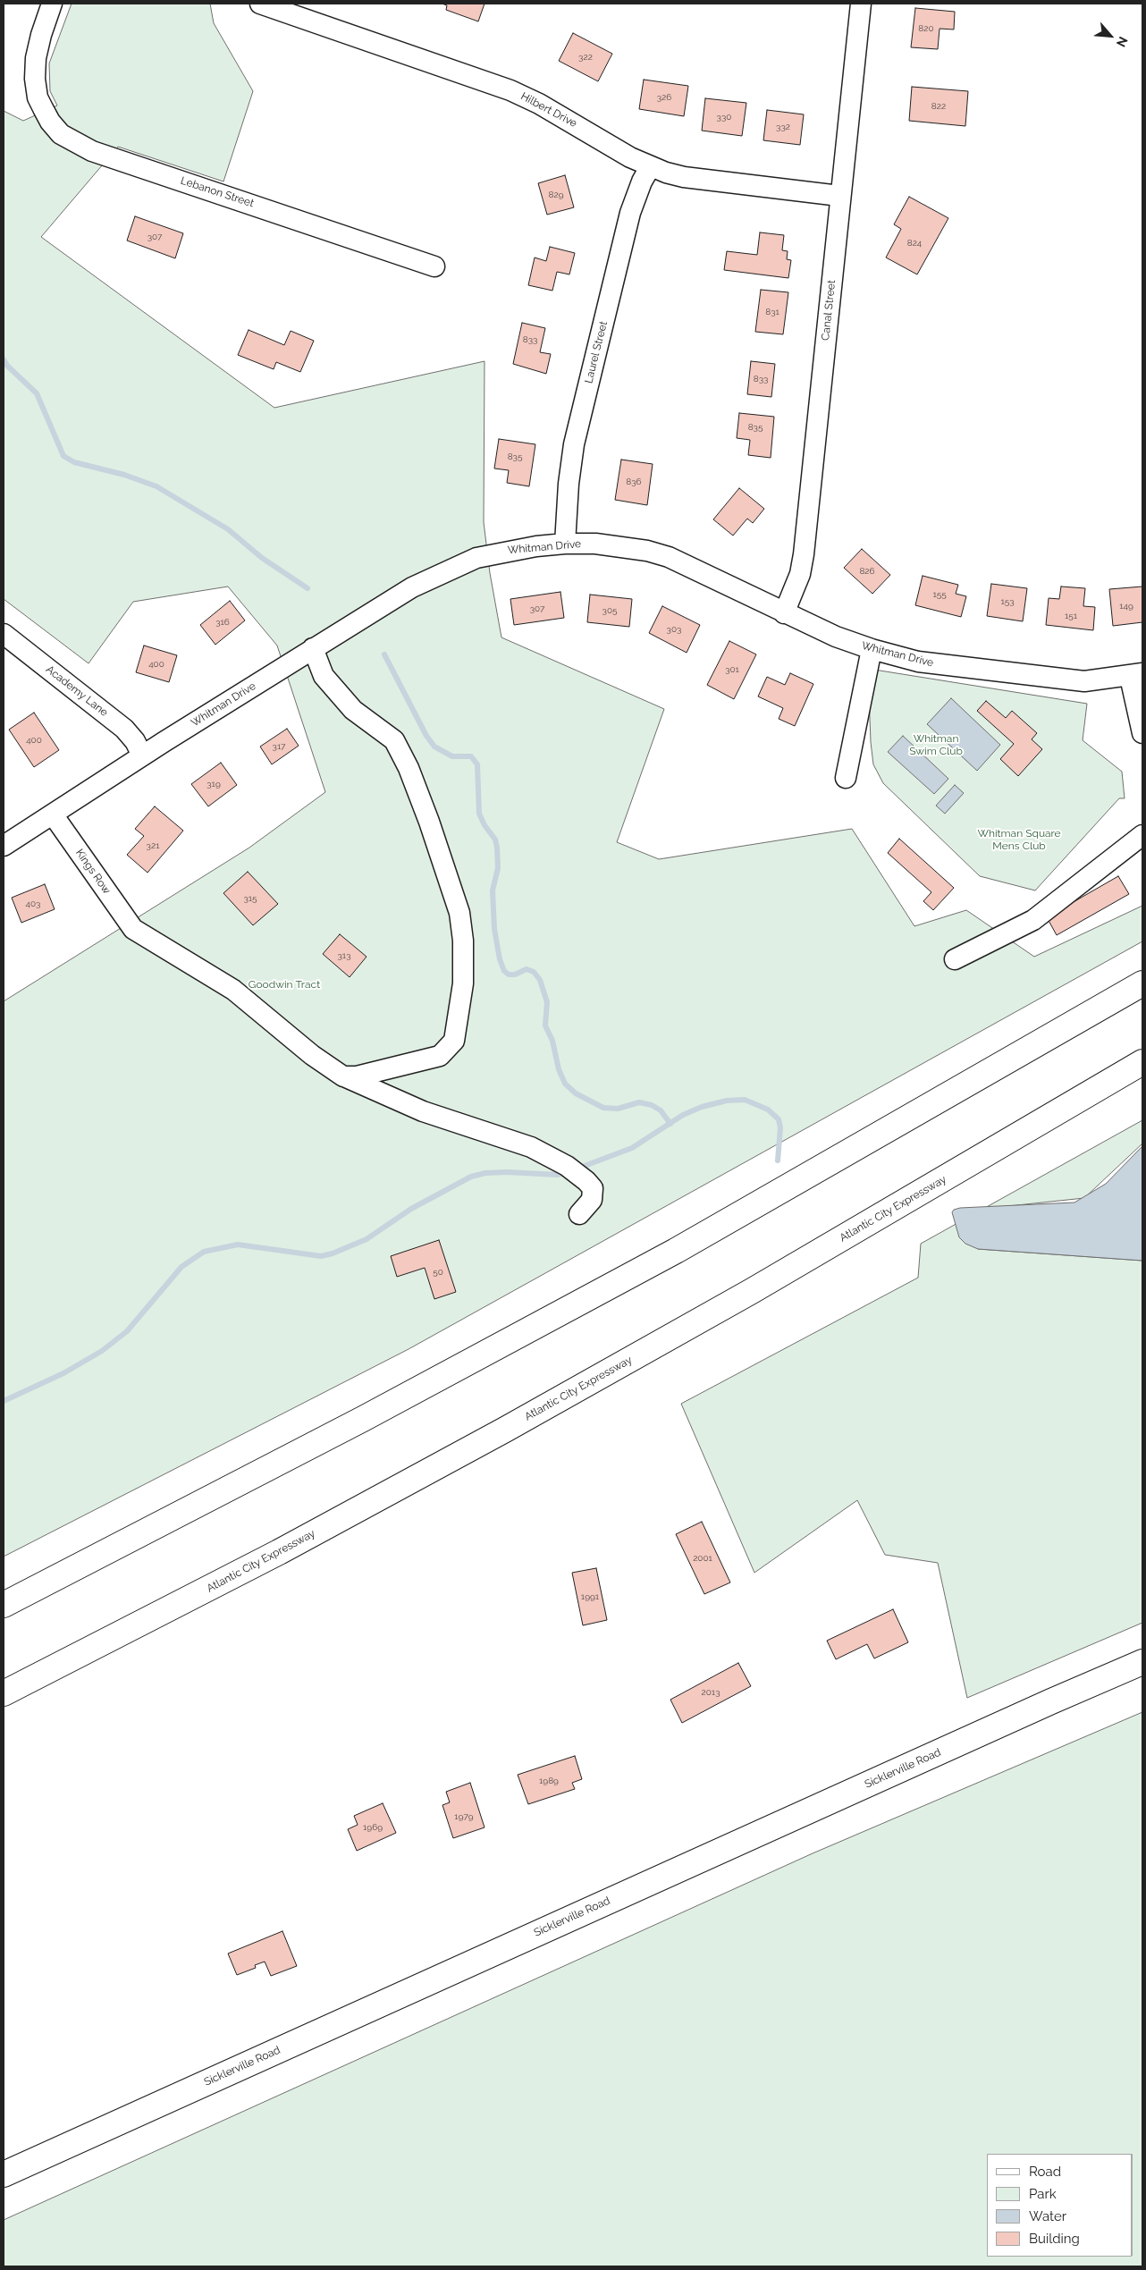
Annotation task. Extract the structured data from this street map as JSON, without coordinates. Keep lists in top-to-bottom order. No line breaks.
{"streets":{"main road":["Atlantic City Expressway","Sicklerville Road"],"street":["Hilbert Drive","Lebanon Street","Canal Street","Laurel Street","Whitman Drive","Academy Lane","Kings Row"]},"crossings":[["Hilbert Drive","Canal Street"],["Hilbert Drive","Laurel Street"],["Canal Street","Whitman Drive"],["Laurel Street","Whitman Drive"],["Whitman Drive","Academy Lane"],["Whitman Drive","Kings Row"]],"parks":["Whitman Swim Club","Whitman Square Mens Club","Goodwin Tract"],"house_numbers":["820","322","326","822","330","332","829","307","824","831","833","833","835","835","836","826","155","153","149","307","305","151","316","303","400","301","400","317","319","321","315","403","313","50","2001","1991","2013","1989","1979","1969"],"legend":["Road","Park","Water","Building"],"north":"bottom right"}
